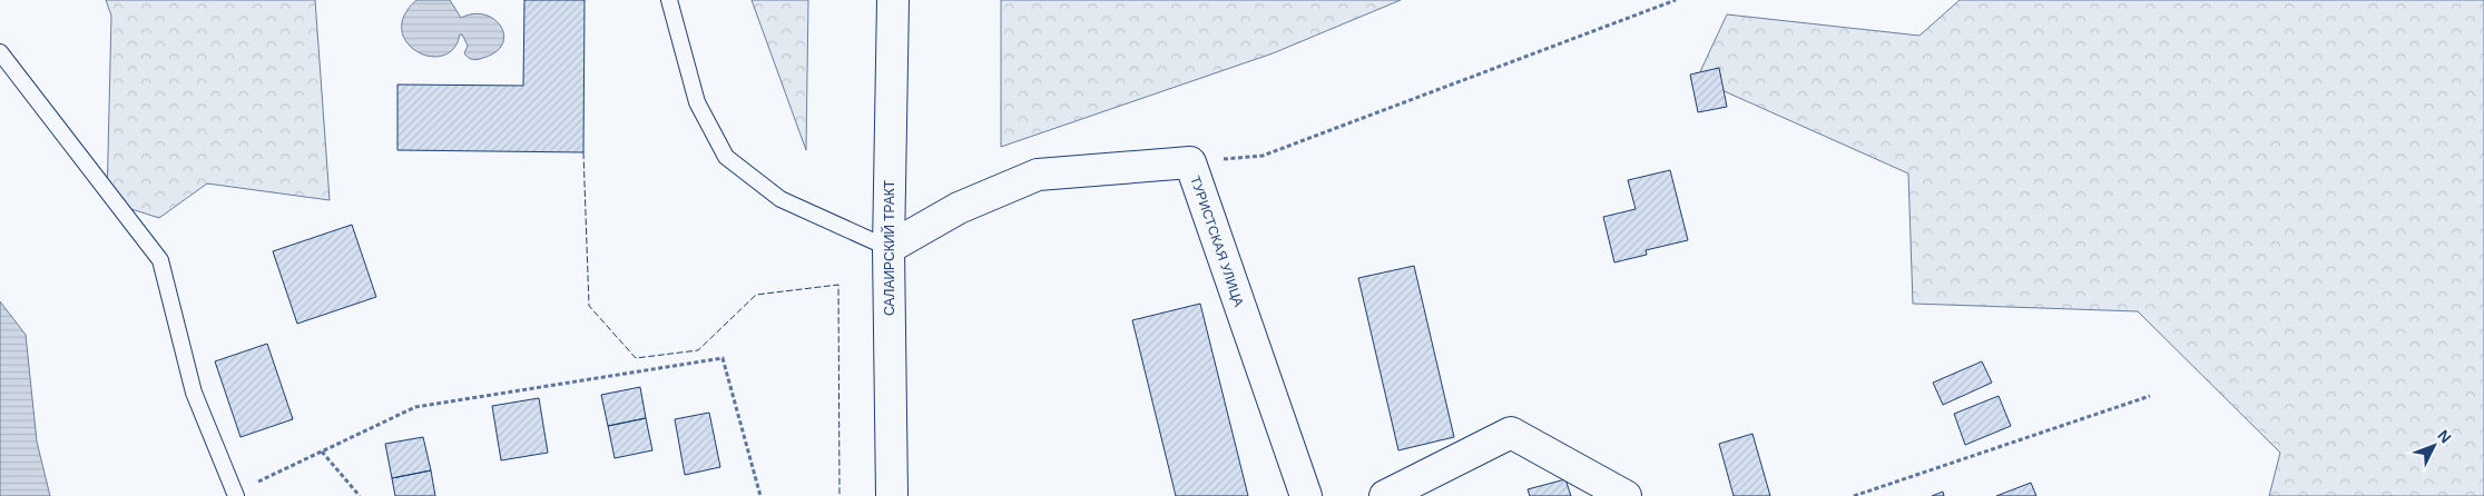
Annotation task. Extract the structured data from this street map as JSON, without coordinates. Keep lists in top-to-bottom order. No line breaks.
{"streets":{"street":["ТУРИСТСКАЯ УЛИЦА","САЛАИРСКИЙ ТРАКТ"]},"crossings":[["ТУРИСТСКАЯ УЛИЦА","САЛАИРСКИЙ ТРАКТ"]],"north":"top right"}
